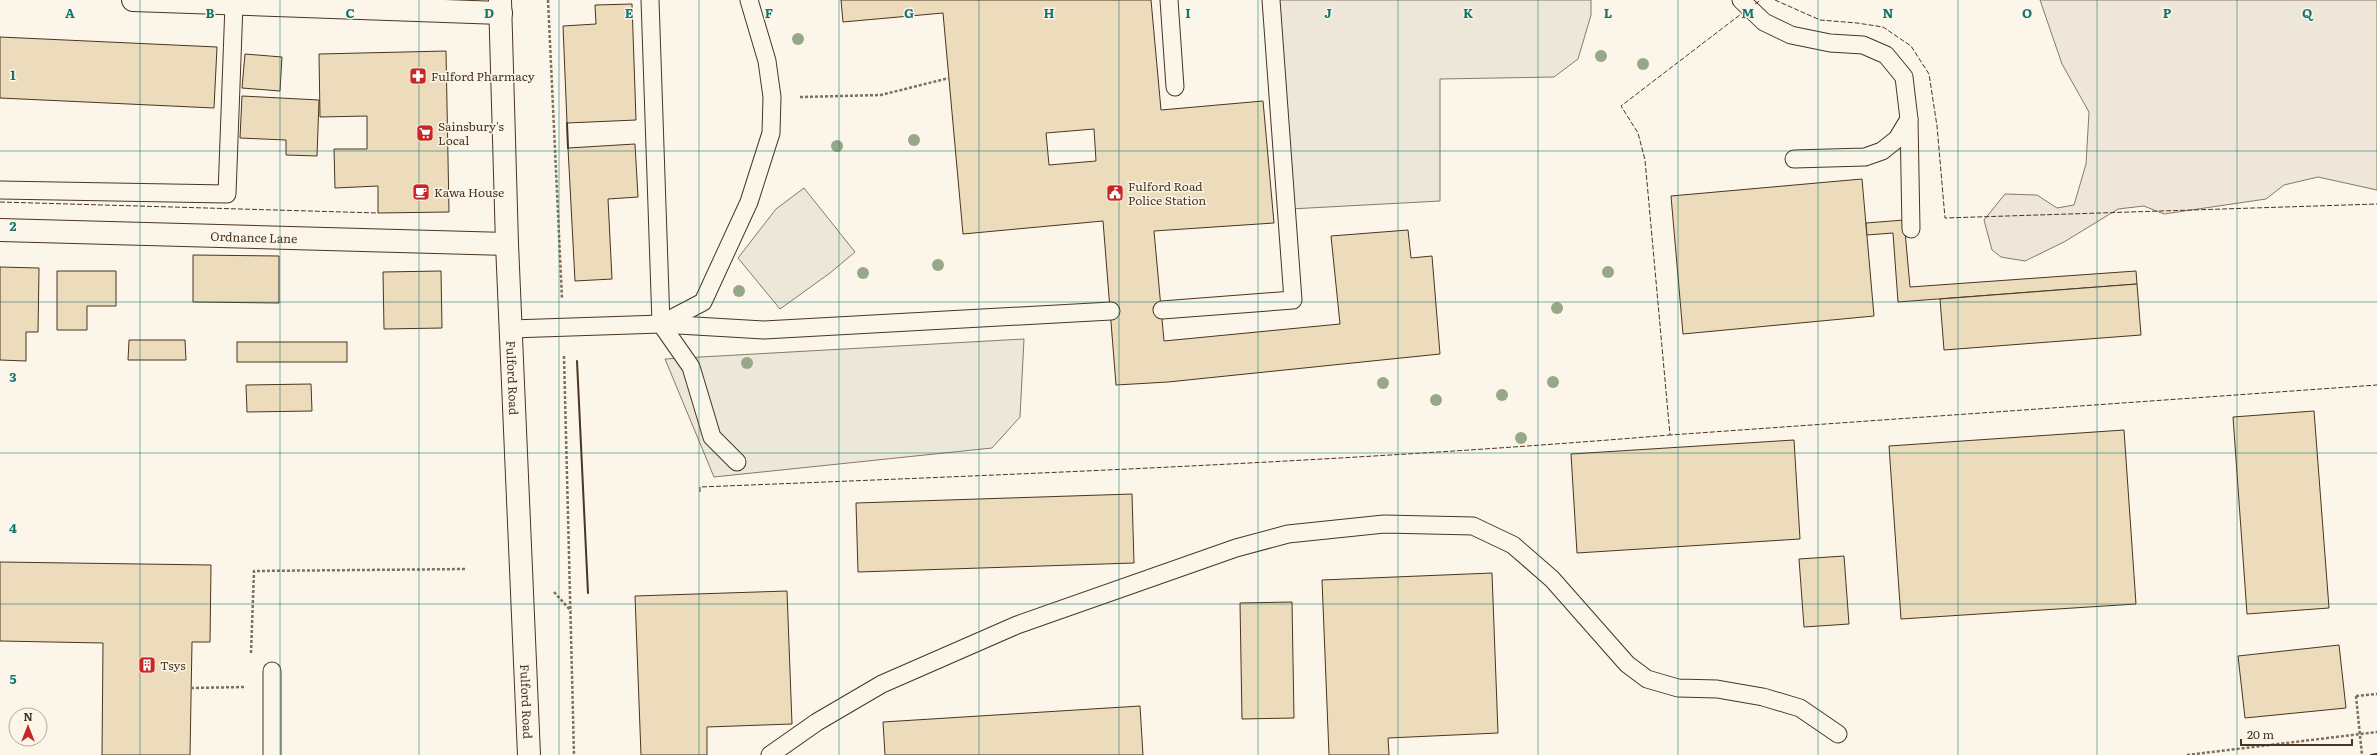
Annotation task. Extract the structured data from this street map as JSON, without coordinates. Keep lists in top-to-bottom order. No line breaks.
{"streets":{"street":["Ordnance Lane","Fulford Road"]},"crossings":[["Ordnance Lane","Fulford Road"]],"places":{"pharmacy":["Fulford Pharmacy"],"supermarket":["Sainsbury's Local"],"cafe":["Kawa House"],"public building":["Fulford Road Police Station"],"building":["Tsys"]},"scale_bar":"20 m","north":"top","grid":{"columns":["A","B","C","D","E","F","G","H","I","J","K","L","M","N","O","P","Q"],"rows":["1","2","3","4","5"]}}
